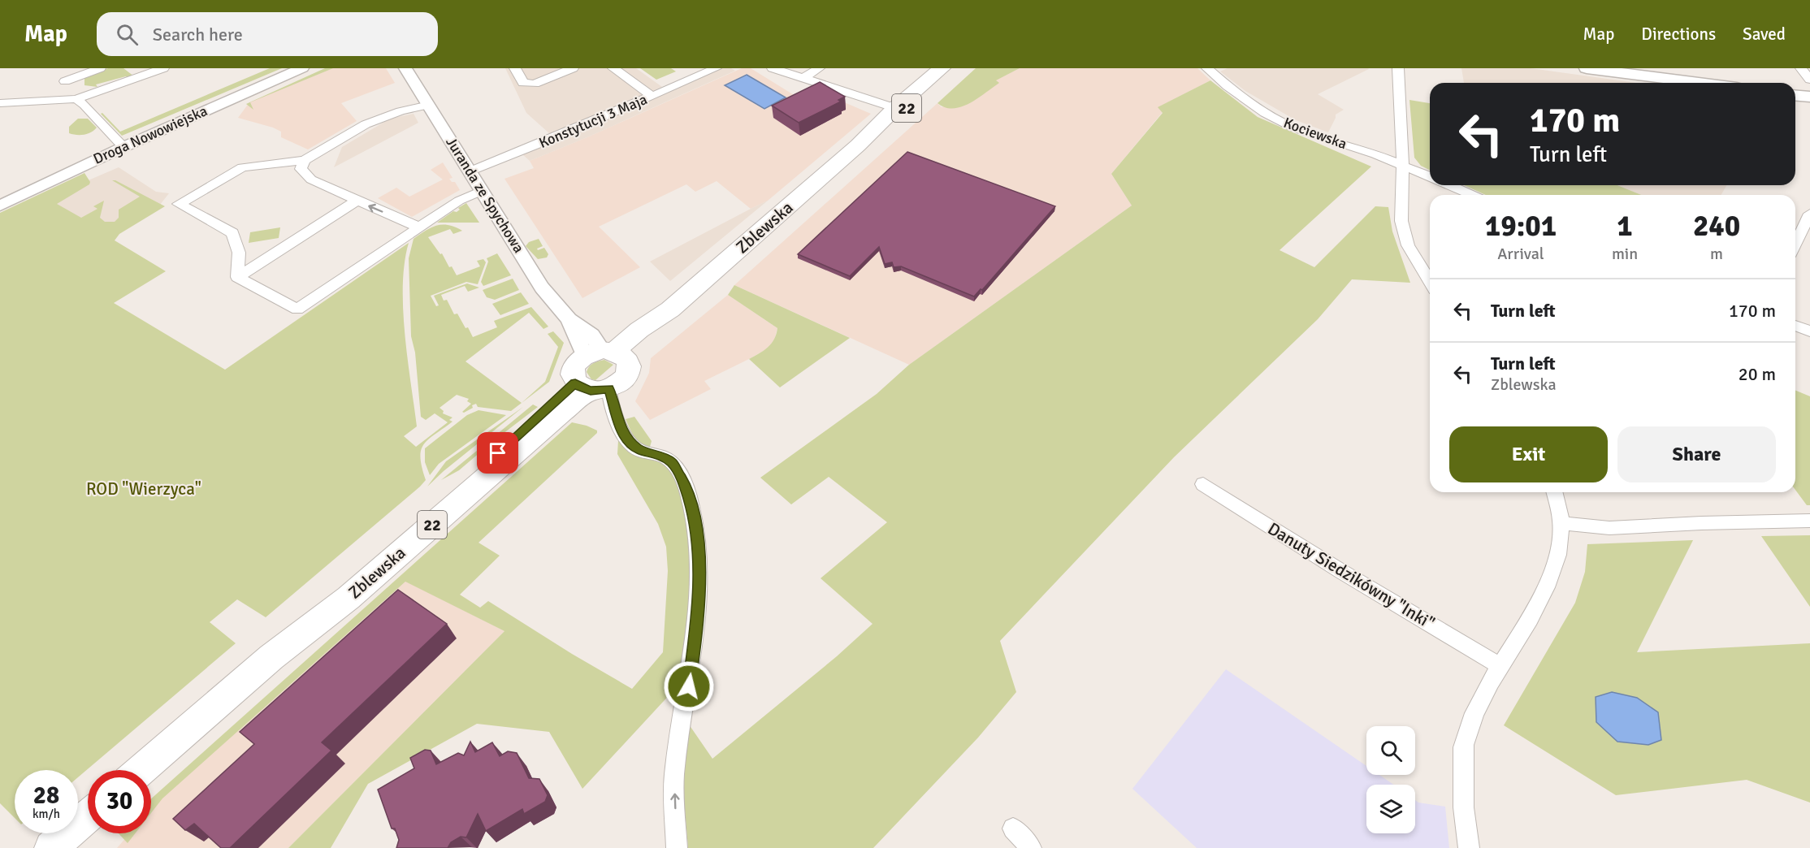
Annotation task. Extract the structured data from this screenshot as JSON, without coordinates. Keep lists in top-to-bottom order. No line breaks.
{"streets":{"main road":["22","Zblewska"],"street":["Konstytucji 3 Maja","Kociewska","Droga Nowowiejska","Juranda ze Spychowa","Danuty Siedzikówny \"Inki\""]},"crossings":[["22","Juranda ze Spychowa"],["22","Zblewska"],["Konstytucji 3 Maja","Juranda ze Spychowa"],["Juranda ze Spychowa","Zblewska"]],"parks":["ROD \"Wierzyca\""],"page":{"header":"Map","search":"Search here","nav":["Map","Directions","Saved"],"turn":["170 m","Turn left"],"eta":["19:01","Arrival","1","min","240","m"],"list":[{"name":"Turn left","value":"170 m"},{"name":"Turn left","note":"Zblewska","value":"20 m"}],"buttons":["Exit","Share"],"speed":"28 km/h","limit":"30"}}
